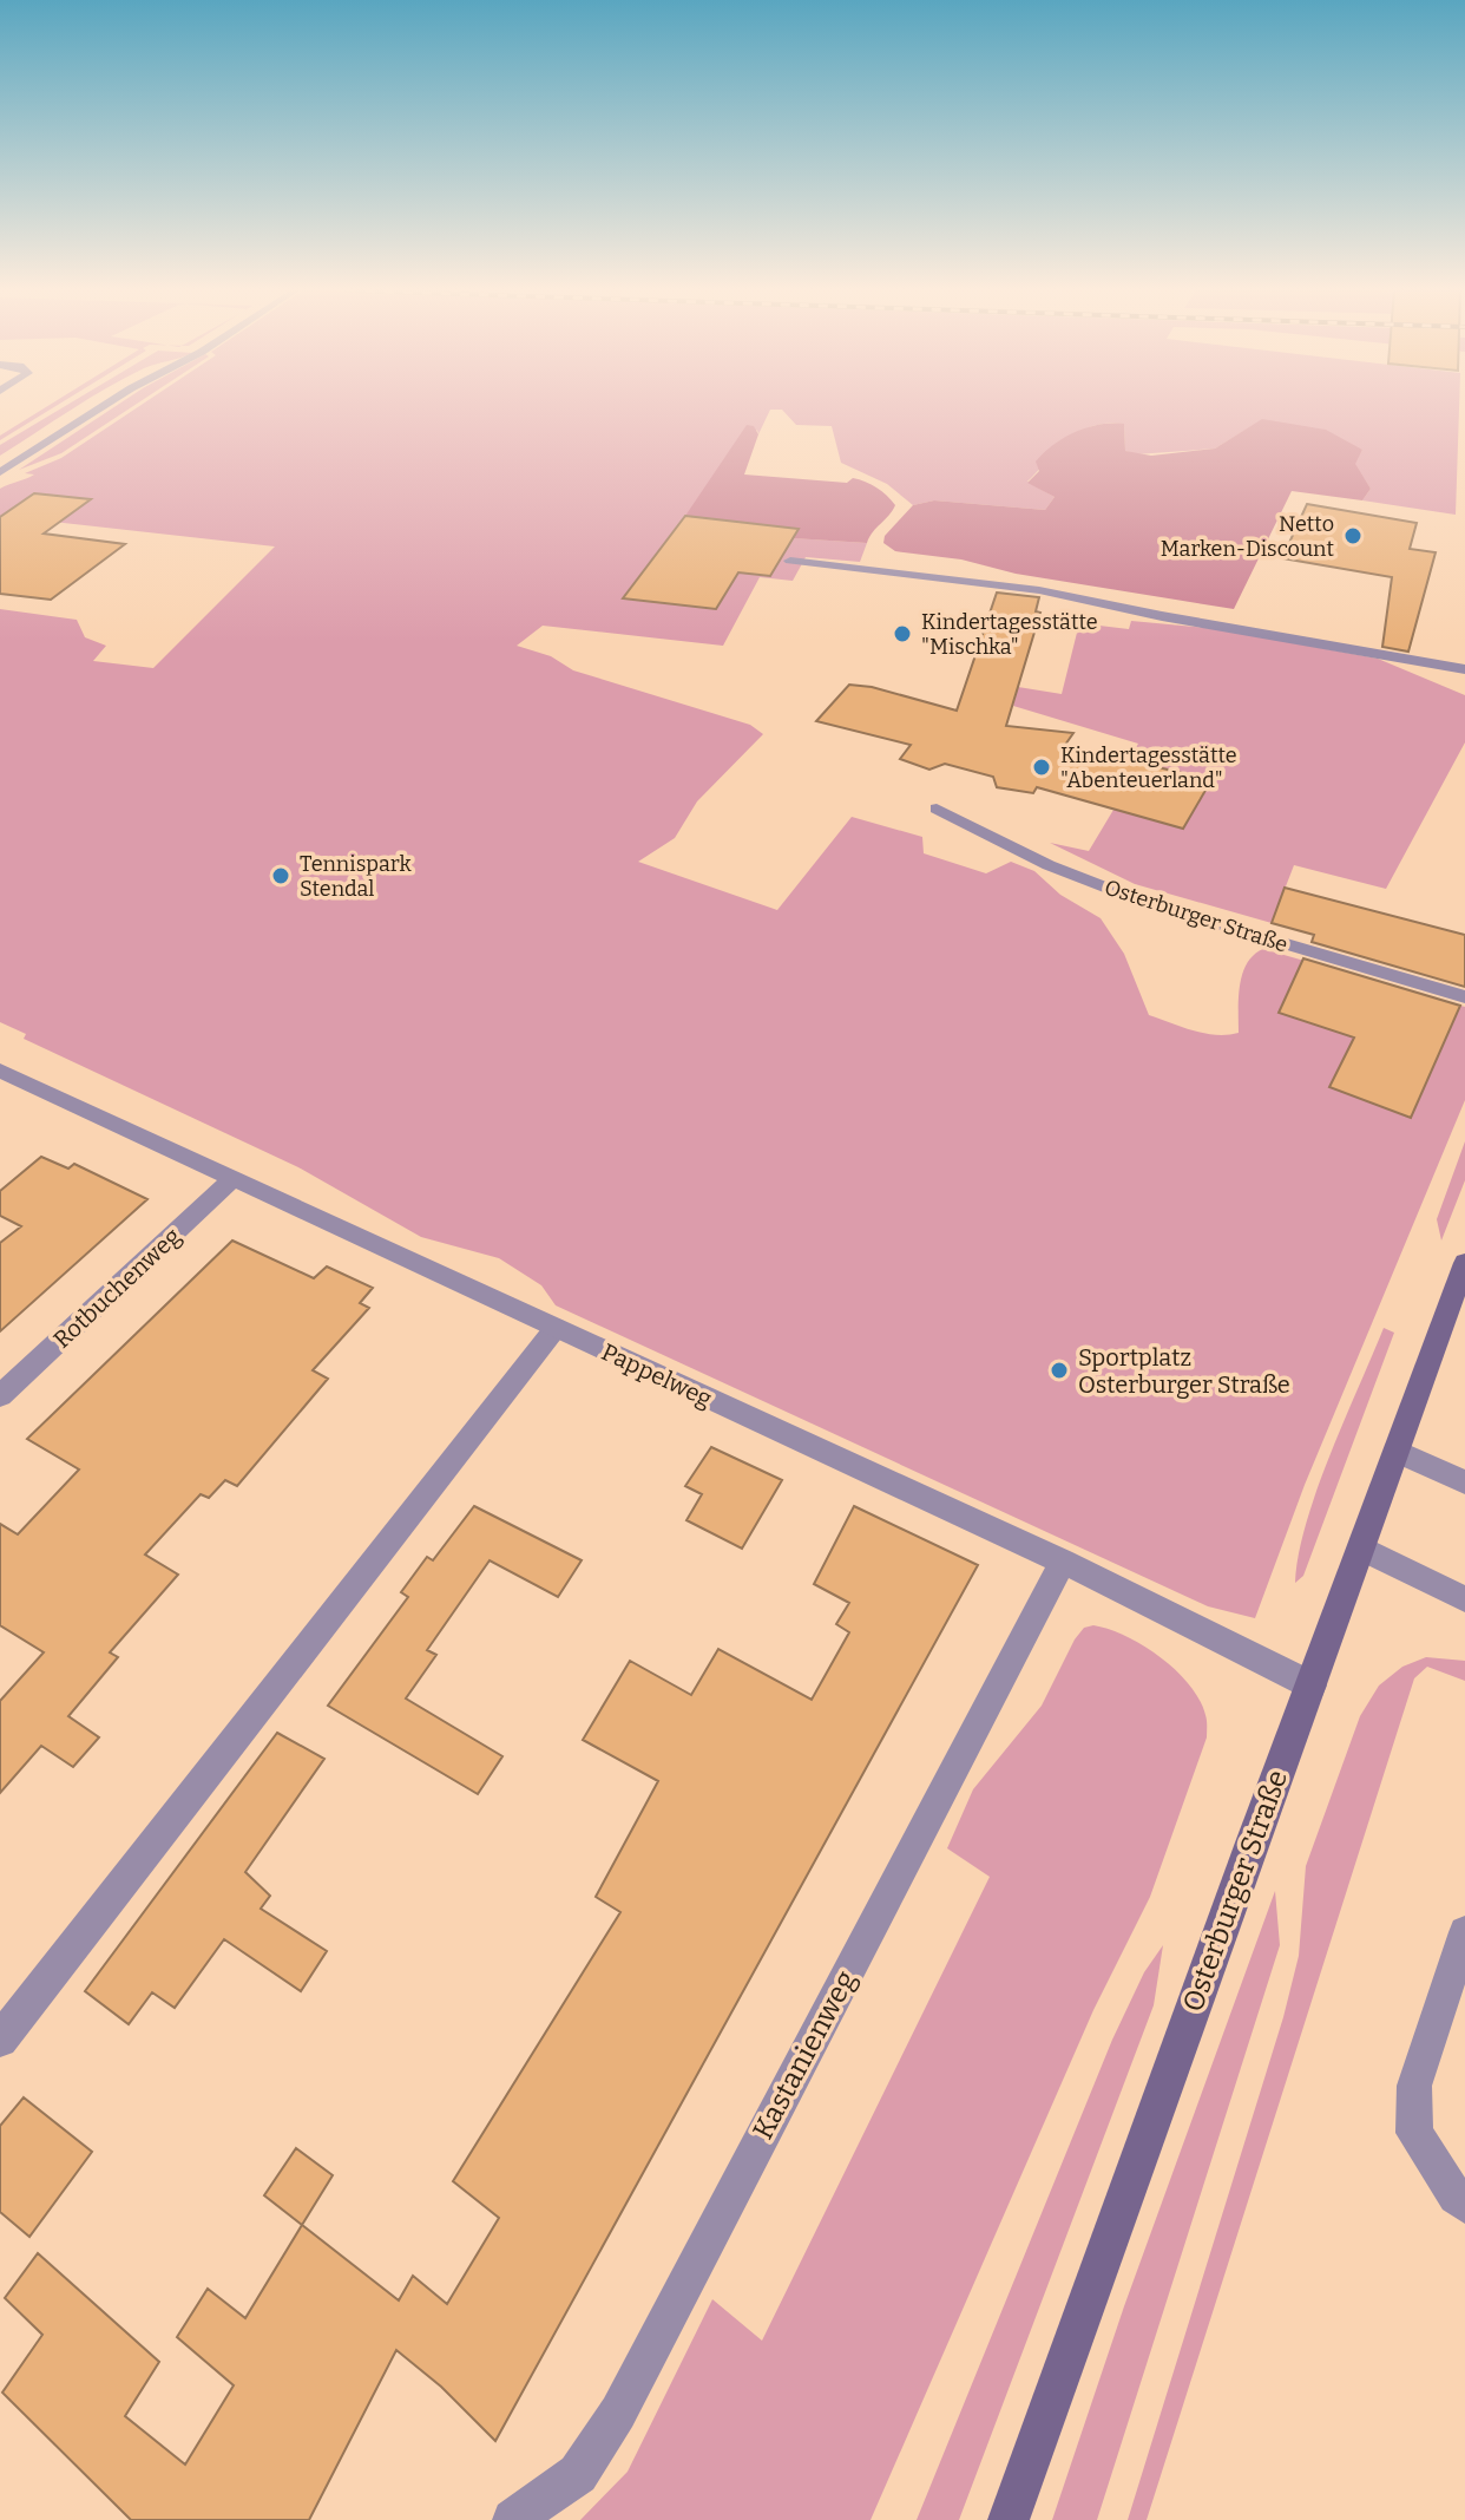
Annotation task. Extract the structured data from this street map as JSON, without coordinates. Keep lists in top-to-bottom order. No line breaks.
{"streets":{"street":["Osterburger Straße","Rotbuchenweg","Pappelweg","Kastanienweg"]},"crossings":[["Osterburger Straße","Pappelweg"],["Rotbuchenweg","Pappelweg"],["Pappelweg","Kastanienweg"]],"places":["Netto Marken-Discount","Kindertagesstätte \"Mischka\"","Kindertagesstätte \"Abenteuerland\"","Tennispark Stendal","Sportplatz Osterburger Straße"]}
